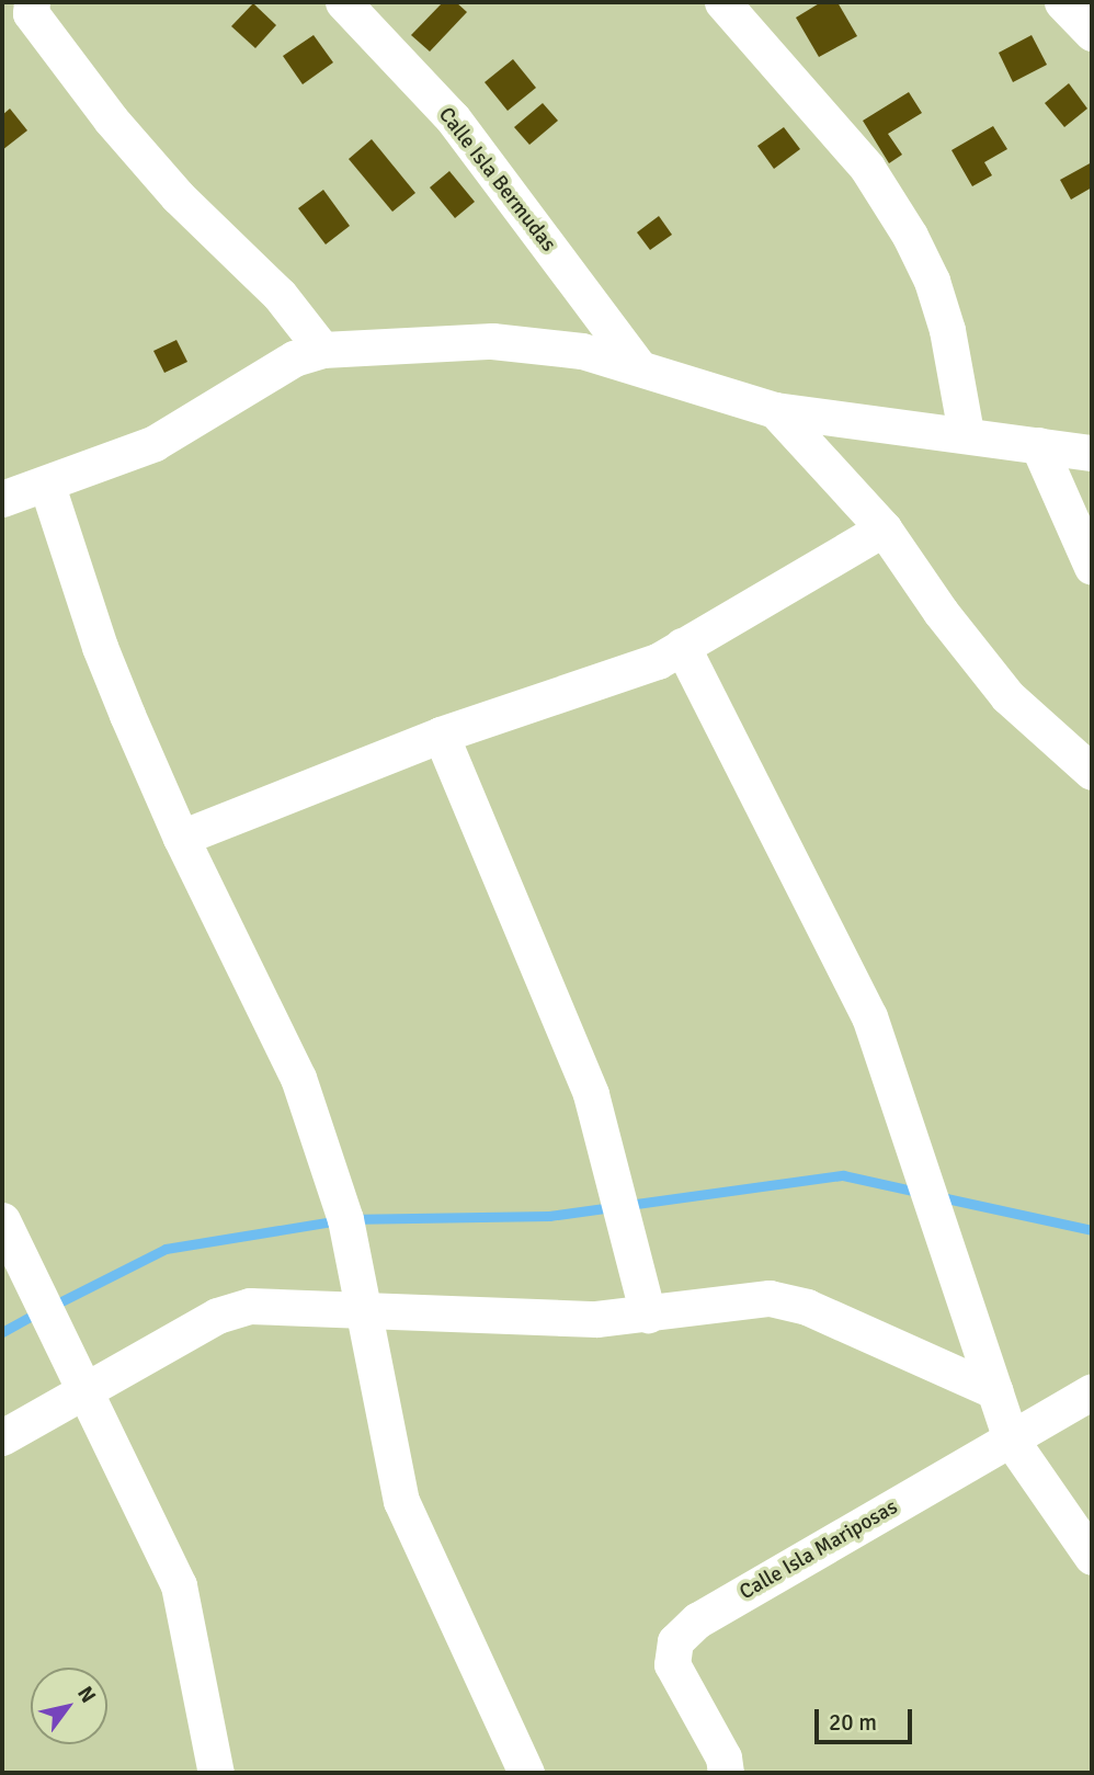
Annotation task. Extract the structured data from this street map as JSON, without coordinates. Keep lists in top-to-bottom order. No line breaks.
{"streets":{"street":["Calle Isla Bermudas","Calle Isla Mariposas"]},"scale_bar":"20 m","north":"top right"}
